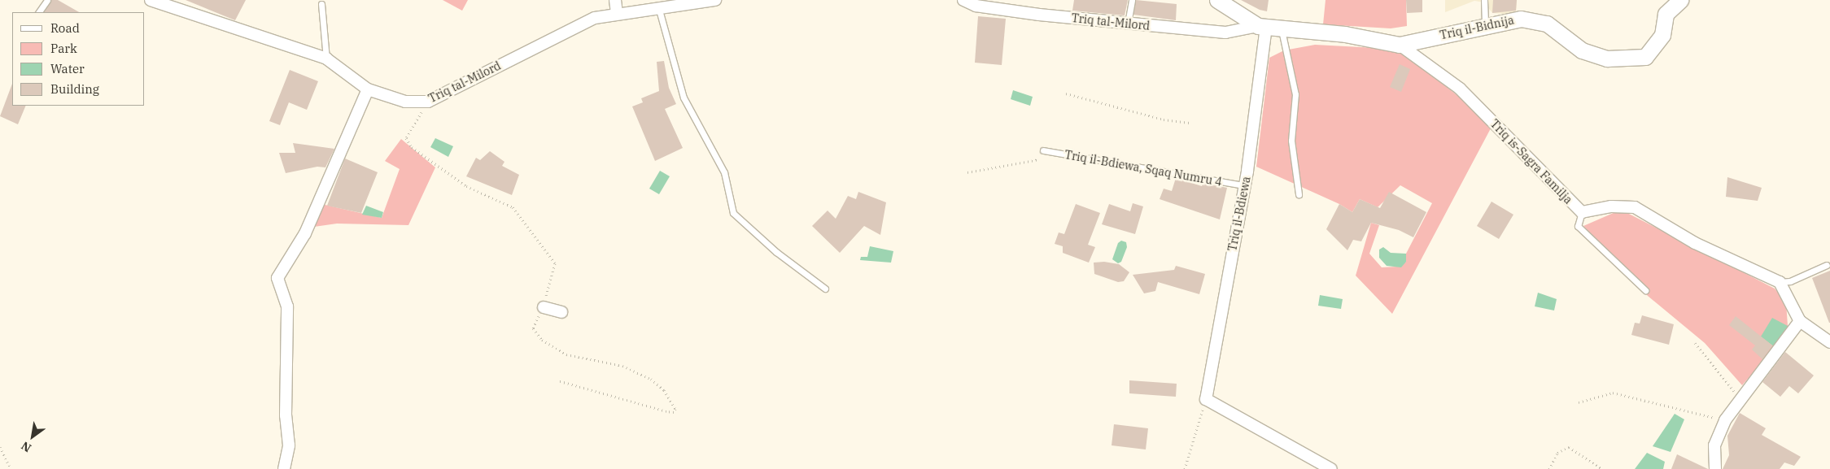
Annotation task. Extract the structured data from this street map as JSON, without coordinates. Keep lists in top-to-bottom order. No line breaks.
{"streets":{"street":["Triq tal-Milord","Triq il-Bidnija","Triq is-Sagra Familja","Triq il-Bdiewa"],"lane":["Triq il-Bdiewa, Sqaq Numru 4"]},"crossings":[["Triq tal-Milord","Triq is-Sagra Familja"],["Triq tal-Milord","Triq il-Bdiewa"],["Triq il-Bidnija","Triq is-Sagra Familja"],["Triq is-Sagra Familja","Triq il-Bdiewa"],["Triq il-Bdiewa, Sqaq Numru 4","Triq il-Bdiewa"]],"legend":["Road","Park","Water","Building"],"north":"bottom left"}
